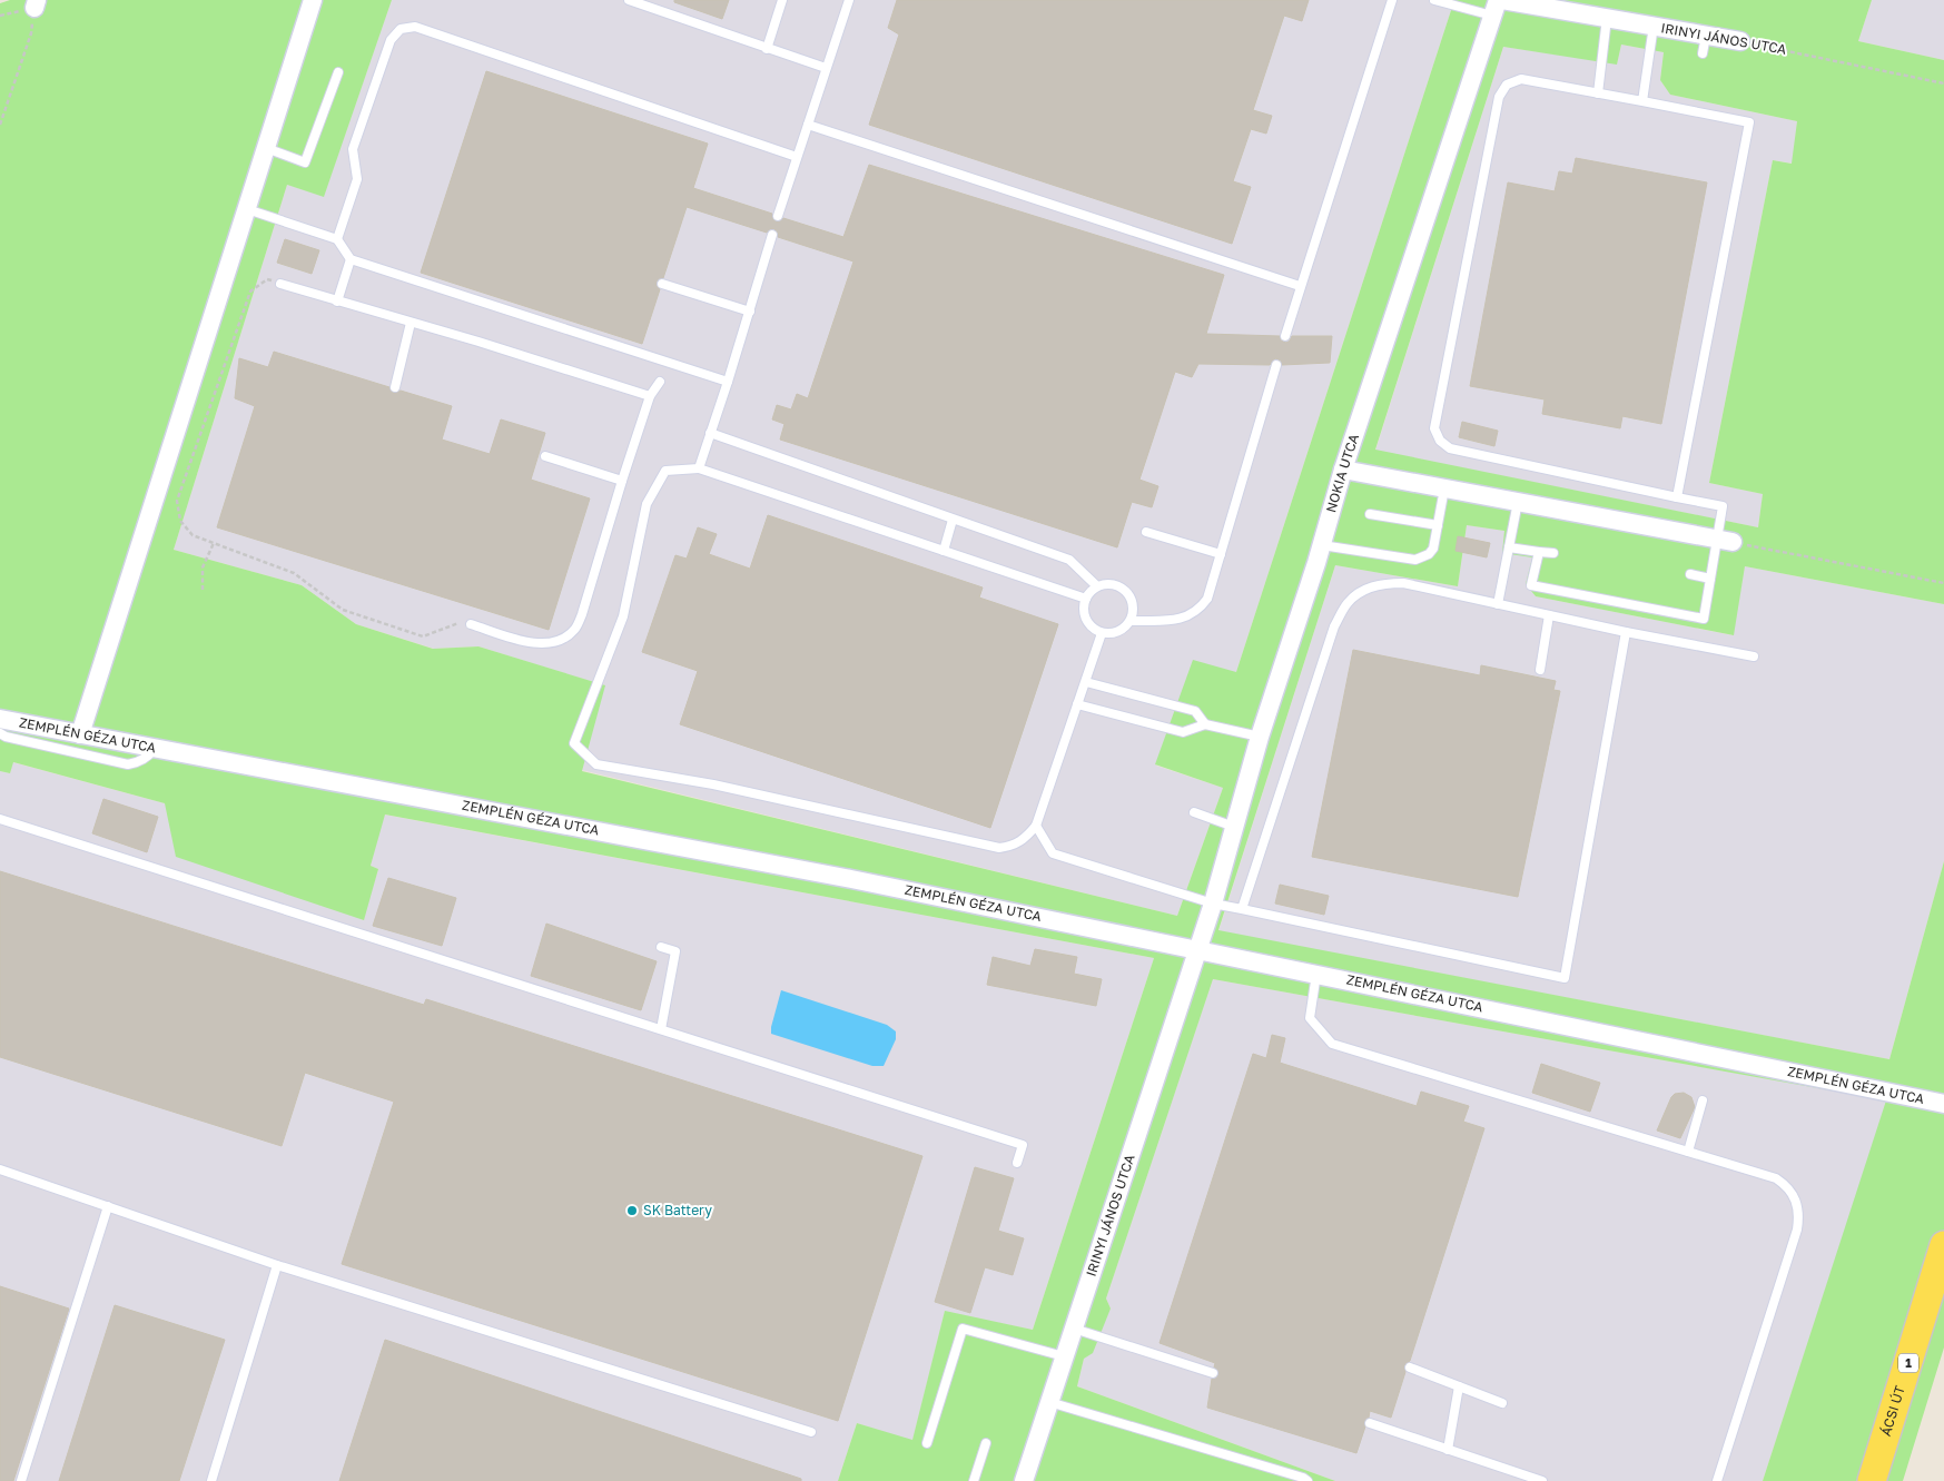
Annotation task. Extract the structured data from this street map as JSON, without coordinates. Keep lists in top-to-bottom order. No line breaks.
{"streets":{"main road":["1","ÁCSI ÚT"],"street":["IRINYI JÁNOS UTCA","NOKIA UTCA","ZEMPLÉN GÉZA UTCA"]},"crossings":[["IRINYI JÁNOS UTCA","NOKIA UTCA"],["IRINYI JÁNOS UTCA","ZEMPLÉN GÉZA UTCA"],["NOKIA UTCA","ZEMPLÉN GÉZA UTCA"]],"places":["SK Battery"]}
